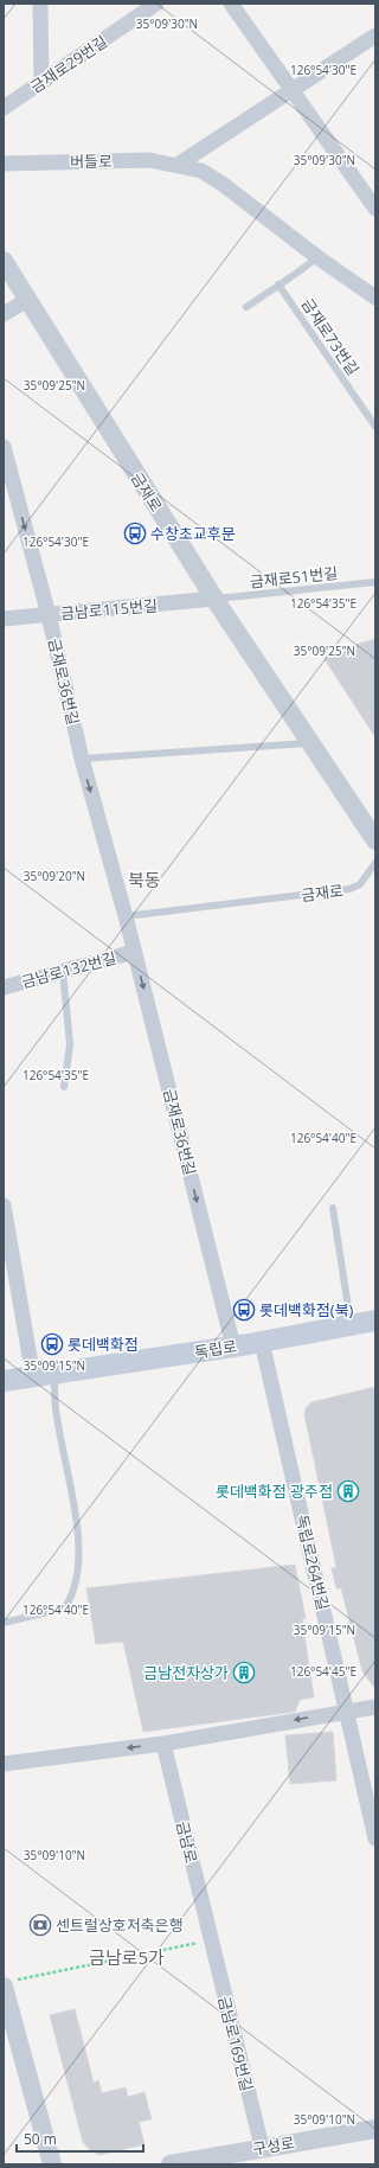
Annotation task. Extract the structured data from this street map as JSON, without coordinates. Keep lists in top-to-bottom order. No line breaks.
{"streets":{"main road":["독립로"],"street":["금재로29번길","버들로","금재로","금남로115번길","금재로36번길","금남로132번길","독립로264번길","금남로","금남로169번길","구성로"],"lane":["금재로73번길","금재로51번길"]},"crossings":[["금재로","금재로51번길"],["금재로","금남로115번길"],["금재로","금재로36번길"],["금재로51번길","금남로115번길"],["금남로115번길","금재로36번길"],["금재로36번길","금남로132번길"],["금재로36번길","독립로"],["독립로","독립로264번길"],["금남로","금남로169번길"],["금남로169번길","구성로"]],"one_way":["금재로36번길"],"districts":["북동","금남로5가"],"places":{"bus stop":["수창초교후문","롯데백화점(북)","롯데백화점"],"building":["롯데백화점 광주점","금남전자상가"],"bank":["센트럴상호저축은행"]},"scale_bar":"50 m","coordinates":["35°09'30\"N","126°54'30\"E","35°09'25\"N","126°54'35\"E","35°09'20\"N","126°54'40\"E","35°09'15\"N","126°54'45\"E","35°09'10\"N"]}
